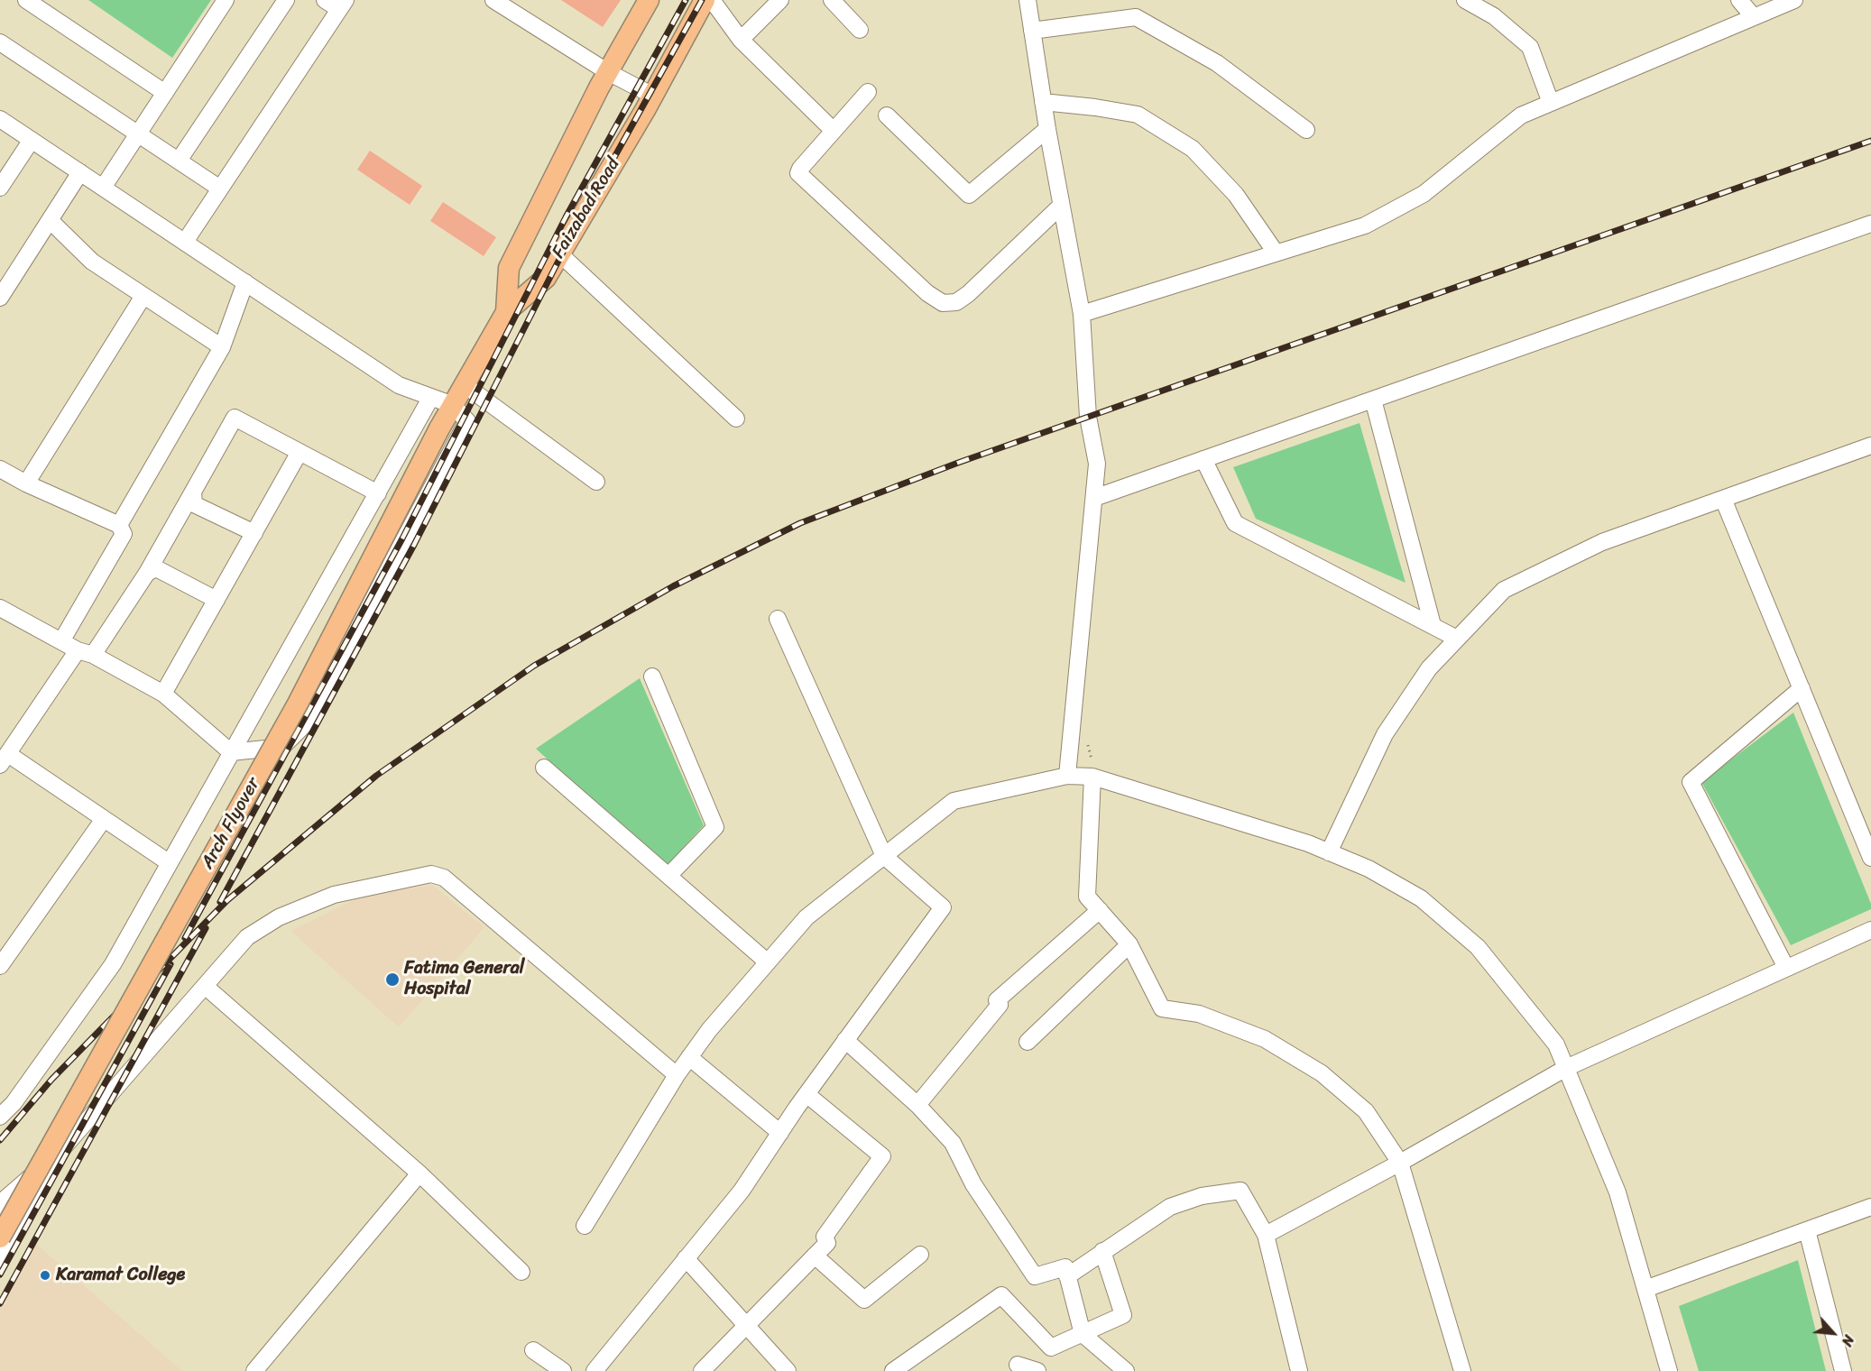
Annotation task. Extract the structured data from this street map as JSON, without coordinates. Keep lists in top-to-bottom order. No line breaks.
{"streets":{"main road":["Faizabad Road","Arch Flyover"]},"crossings":[["Faizabad Road","Arch Flyover"]],"places":["Fatima General Hospital","Karamat College"],"north":"bottom right"}
